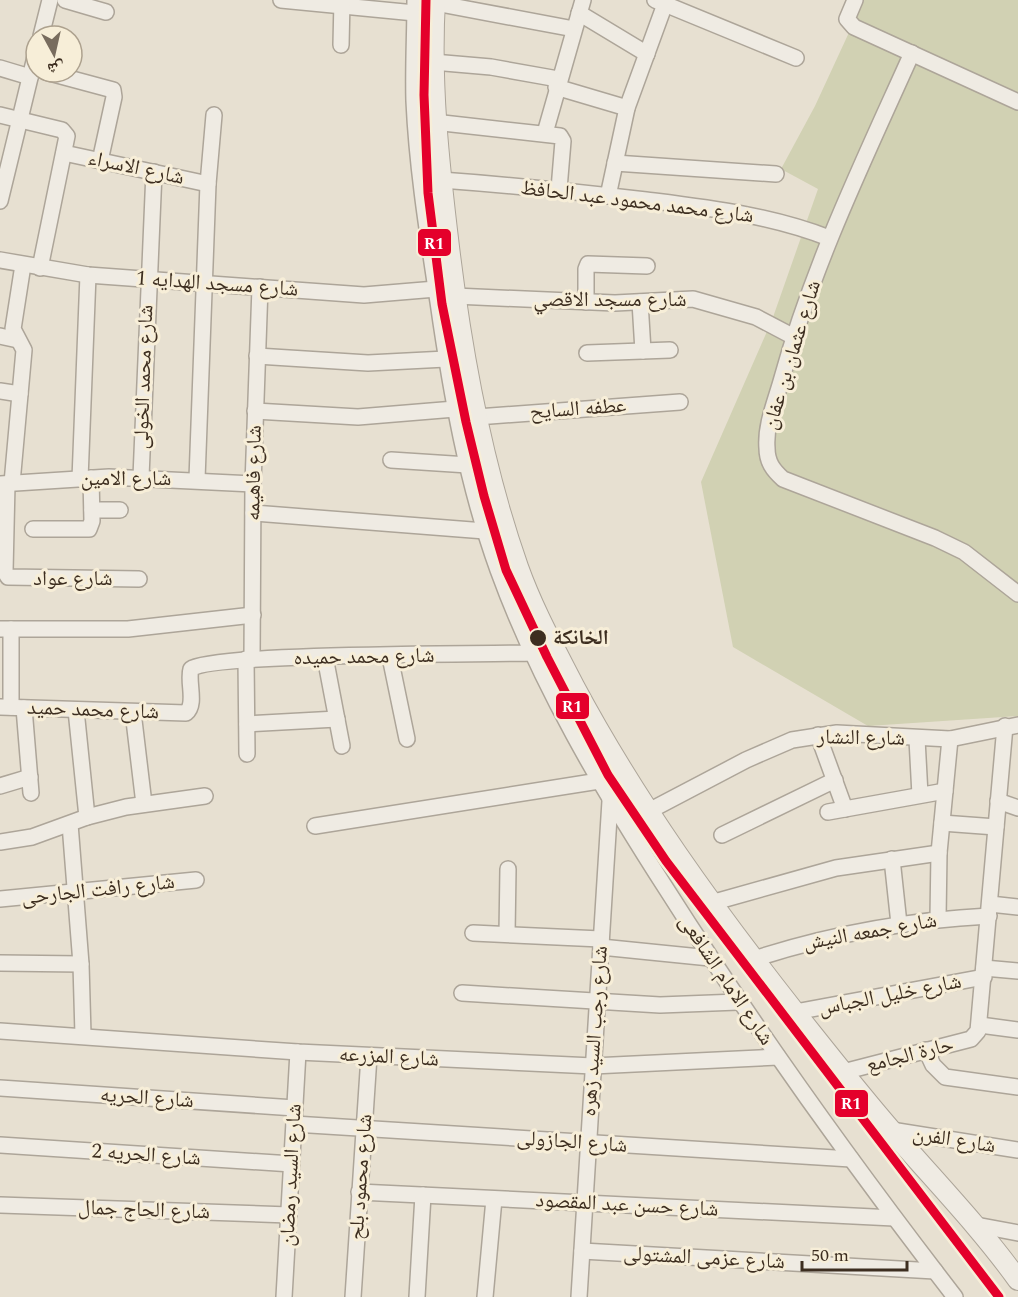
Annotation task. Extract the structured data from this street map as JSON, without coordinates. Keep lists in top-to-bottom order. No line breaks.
{"streets":{"street":["شارع الاسراء","شارع محمد محمود عبد الحافظ","شارع مسجد الهدايه 1","شارع مسجد الاقصي","شارع عثمان بن عفان","شارع محمد الخولى","عطفه السايح","شارع فاهيمه","شارع الامين","شارع عواد","شارع محمد حميده","شارع محمد حميد","شارع النشار","شارع رافت الجارحى","شارع جمعه النيش","شارع الامام الشافعى","شارع خليل الجباس","شارع رجب السيد زهره","حارة الجامع","شارع المزرعه","شارع الحريه","شارع الفرن","شارع الجازولى","شارع الحريه 2","شارع السيد رمضان","شارع محمود بلح","شارع حسن عبد المقصود","شارع الحاج جمال","شارع عزمى المشتولى"]},"crossings":[["شارع الاسراء","شارع محمد الخولى"],["شارع محمد محمود عبد الحافظ","شارع عثمان بن عفان"],["شارع مسجد الهدايه 1","شارع محمد الخولى"],["شارع مسجد الهدايه 1","شارع فاهيمه"],["شارع مسجد الهدايه 1","شارع الامام الشافعى"],["شارع مسجد الاقصي","شارع عثمان بن عفان"],["شارع محمد الخولى","شارع الامين"],["شارع فاهيمه","شارع الامين"],["شارع فاهيمه","شارع محمد حميده"],["شارع الامين","شارع عواد"],["شارع محمد حميده","شارع محمد حميد"],["شارع محمد حميده","شارع الامام الشافعى"],["شارع الامام الشافعى","شارع رجب السيد زهره"],["شارع الامام الشافعى","شارع المزرعه"],["شارع الامام الشافعى","شارع الجازولى"],["شارع الامام الشافعى","شارع حسن عبد المقصود"],["شارع الامام الشافعى","شارع عزمى المشتولى"],["شارع رجب السيد زهره","شارع المزرعه"],["شارع رجب السيد زهره","شارع الجازولى"],["شارع رجب السيد زهره","شارع حسن عبد المقصود"],["شارع رجب السيد زهره","شارع عزمى المشتولى"],["شارع المزرعه","شارع السيد رمضان"],["شارع المزرعه","شارع محمود بلح"],["شارع الحريه","شارع السيد رمضان"],["شارع الجازولى","شارع السيد رمضان"],["شارع الجازولى","شارع محمود بلح"],["شارع الحريه 2","شارع السيد رمضان"],["شارع السيد رمضان","شارع الحاج جمال"],["شارع محمود بلح","شارع حسن عبد المقصود"]],"places":["الخانكة"],"lines":["transit line R1"],"scale_bar":"50 m","north":"bottom"}
